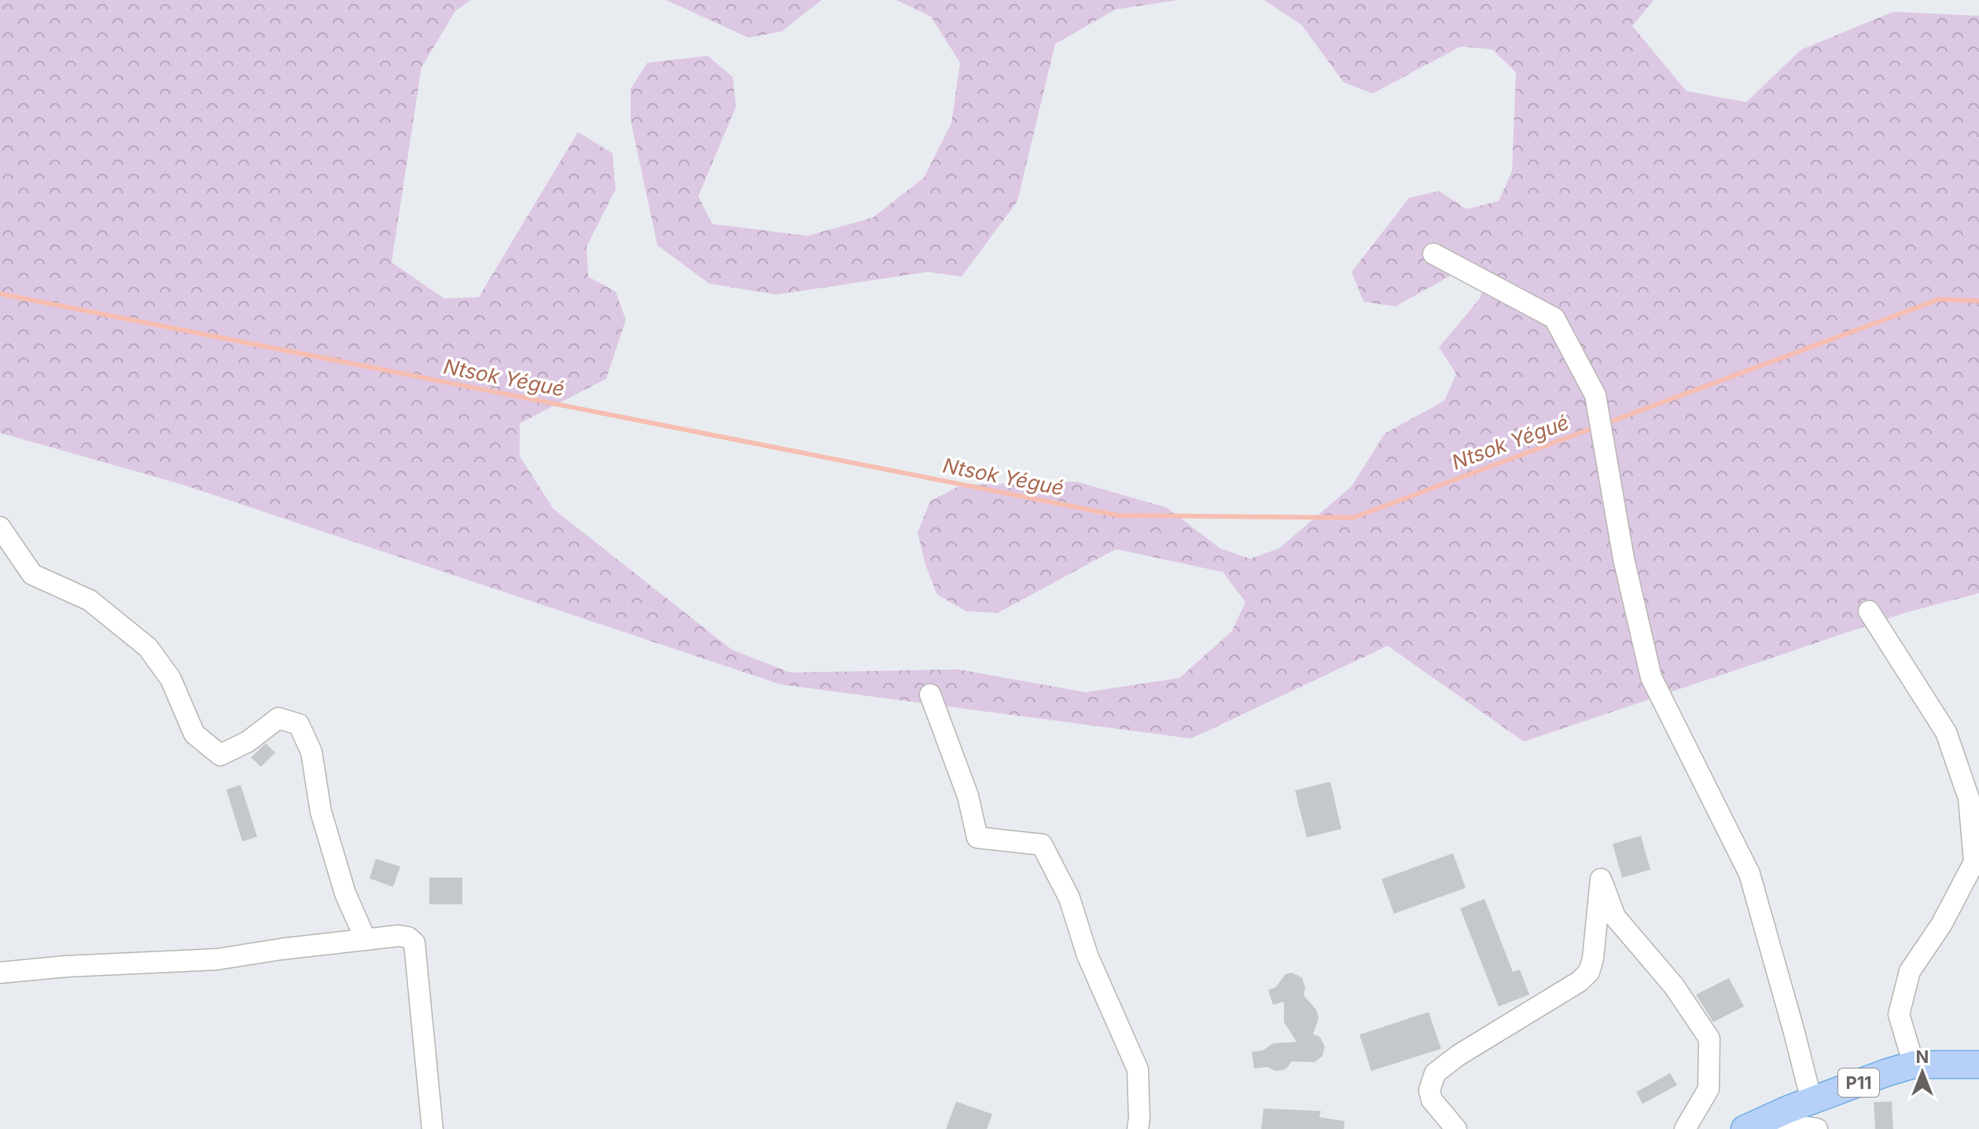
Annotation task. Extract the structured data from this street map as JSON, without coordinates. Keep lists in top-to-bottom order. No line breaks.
{"streets":{"main road":["P11"]},"water":["Ntsok Yégué"],"north":"top"}
